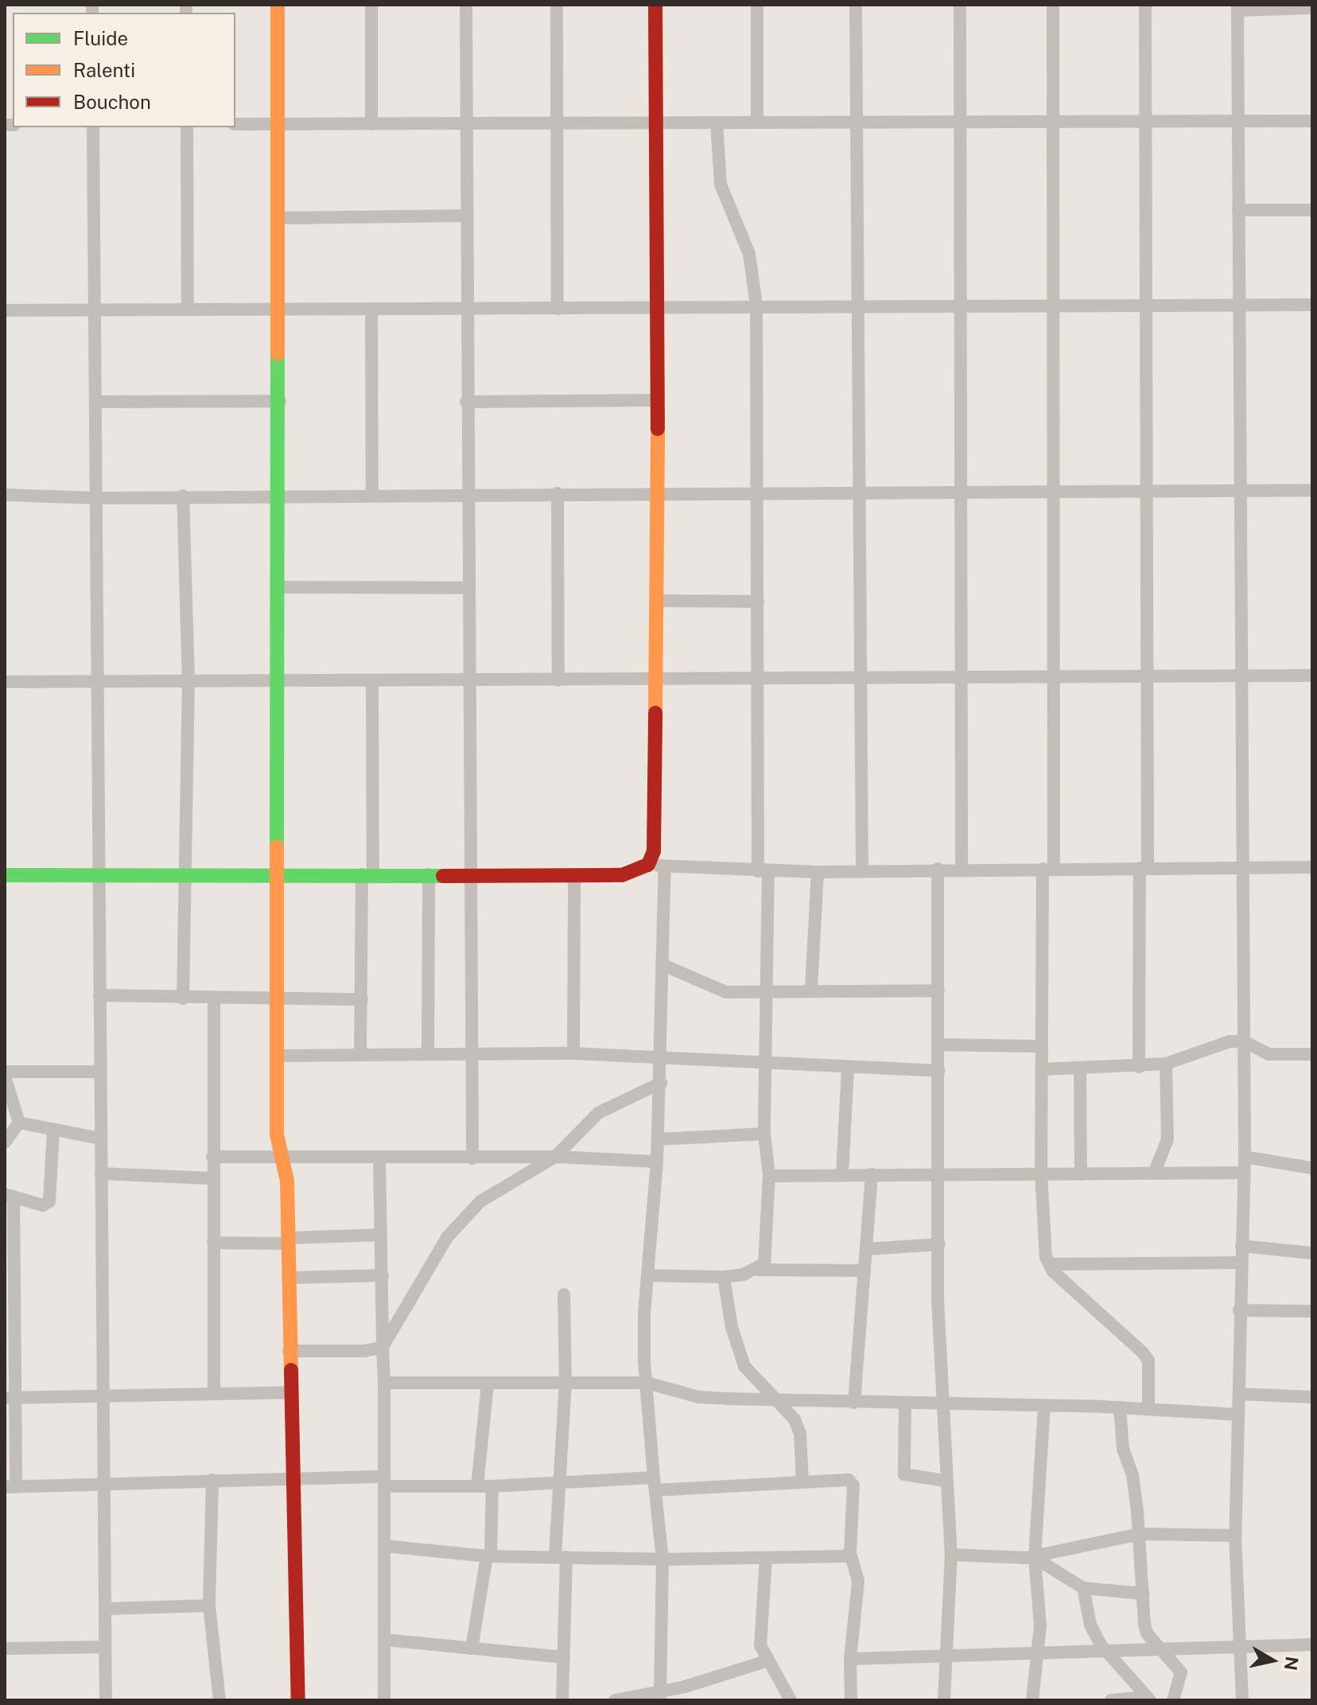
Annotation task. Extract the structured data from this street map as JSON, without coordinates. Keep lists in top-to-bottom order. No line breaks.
{"legend":["Fluide","Ralenti","Bouchon"],"north":"right"}
